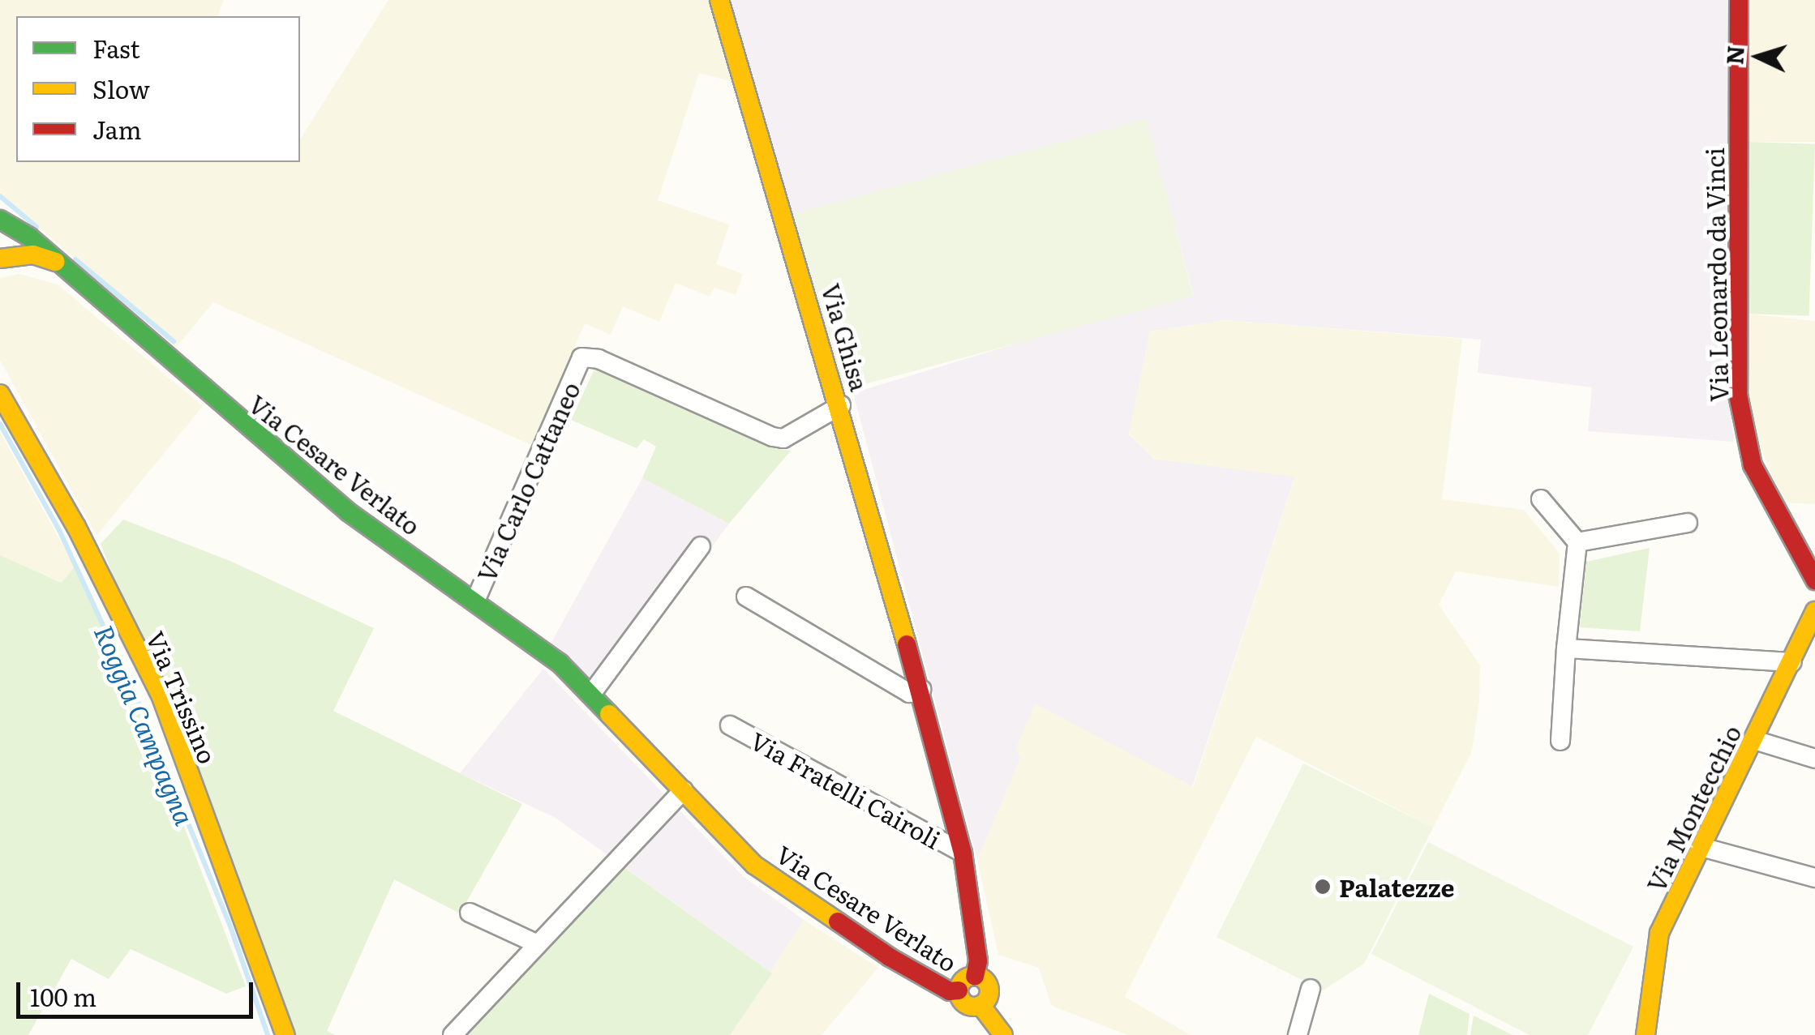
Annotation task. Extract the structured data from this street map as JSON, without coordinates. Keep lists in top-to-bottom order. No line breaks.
{"streets":{"street":["Via Leonardo da Vinci","Via Ghisa","Via Cesare Verlato","Via Carlo Cattaneo","Via Trissino","Via Fratelli Cairoli","Via Montecchio"]},"crossings":[["Via Ghisa","Via Cesare Verlato"],["Via Ghisa","Via Carlo Cattaneo"],["Via Ghisa","Via Fratelli Cairoli"],["Via Cesare Verlato","Via Carlo Cattaneo"]],"water":["Roggia Campagna"],"places":["Palatezze"],"legend":["Fast","Slow","Jam"],"scale_bar":"100 m","north":"left"}
